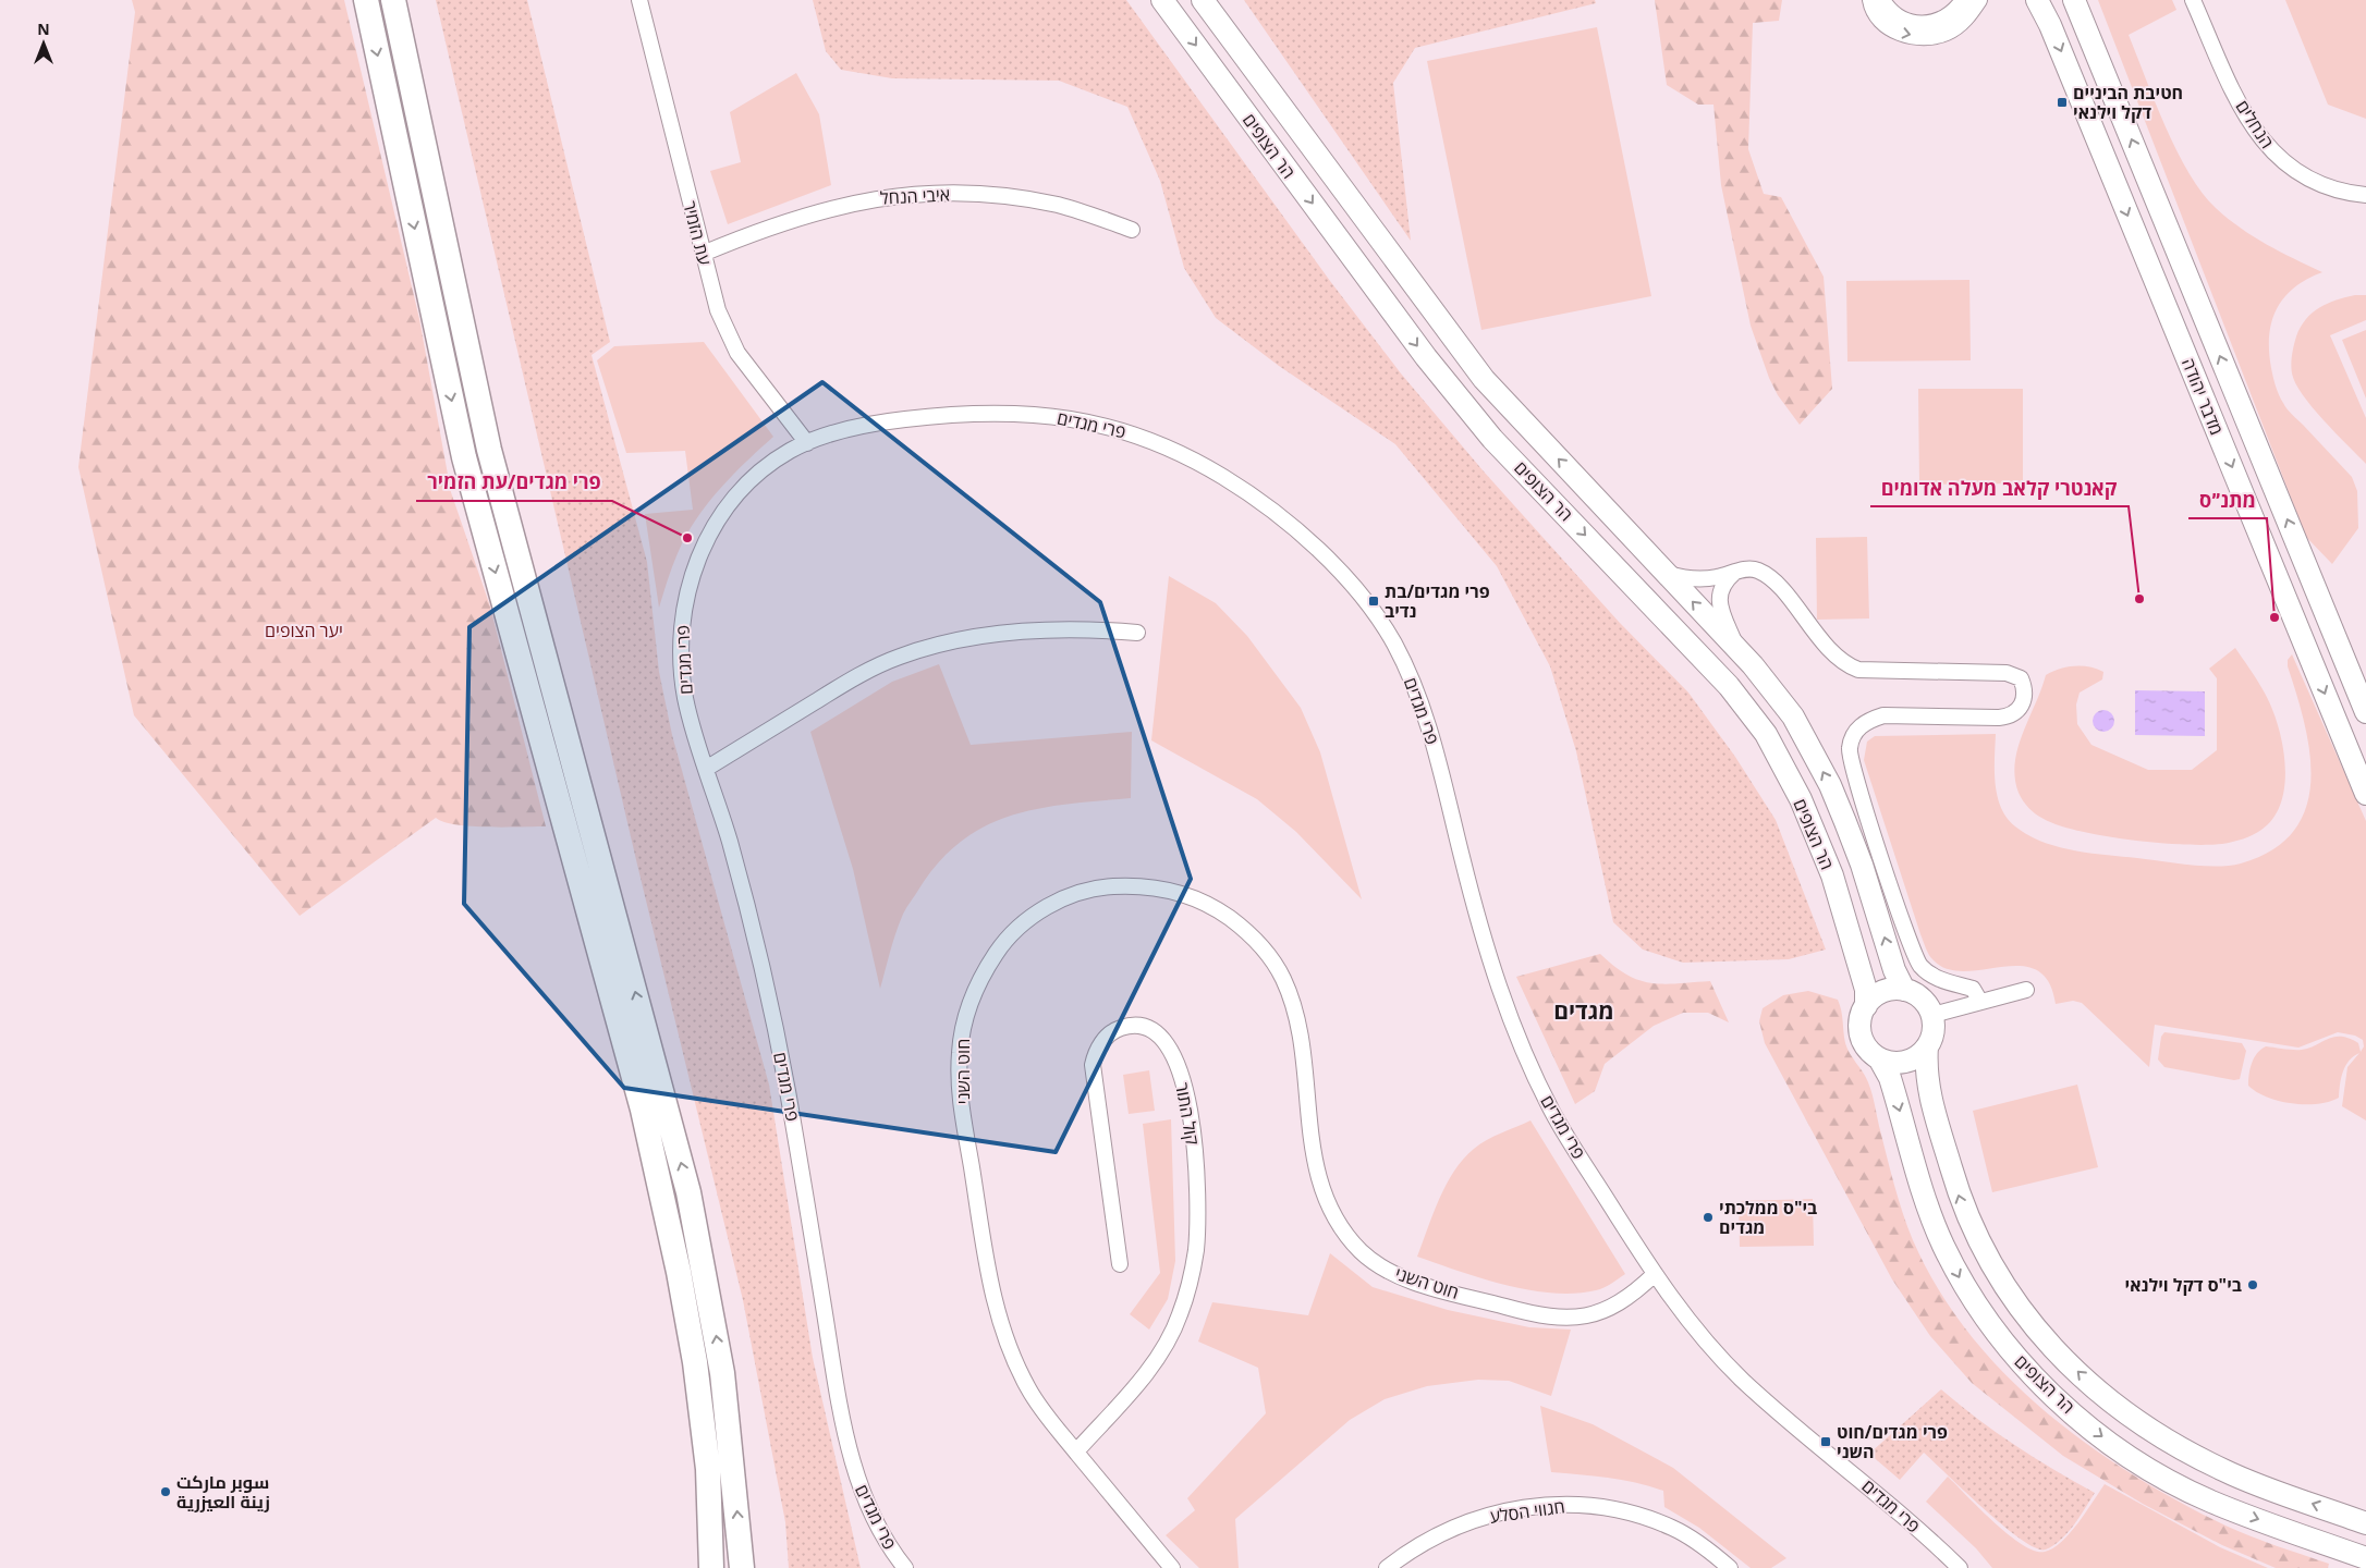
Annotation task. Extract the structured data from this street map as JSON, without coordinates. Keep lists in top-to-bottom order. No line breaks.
{"streets":{"main road":["הר הצופים","מדבר יהודה"],"street":["הנחלים","איבי הנחל","עת הזמיר","פרי מגדים","חוט השני","קול התור","חגווי הסלע"]},"crossings":[["איבי הנחל","עת הזמיר"],["עת הזמיר","פרי מגדים"],["פרי מגדים","חוט השני"],["חוט השני","קול התור"]],"districts":["מגדים"],"parks":["יער הצופים"],"places":{"transit":["חטיבת הביניים דקל וילנאי","פרי מגדים/בת נדיב","פרי מגדים/חוט השני"],"other":["פרי מגדים/עת הזמיר","קאנטרי קלאב מעלה אדומים","מתנ״ס","בי\"ס ממלכתי מגדים","בי\"ס דקל וילנאי","سوبر ماركت زينة العيزرية"]},"north":"top"}
